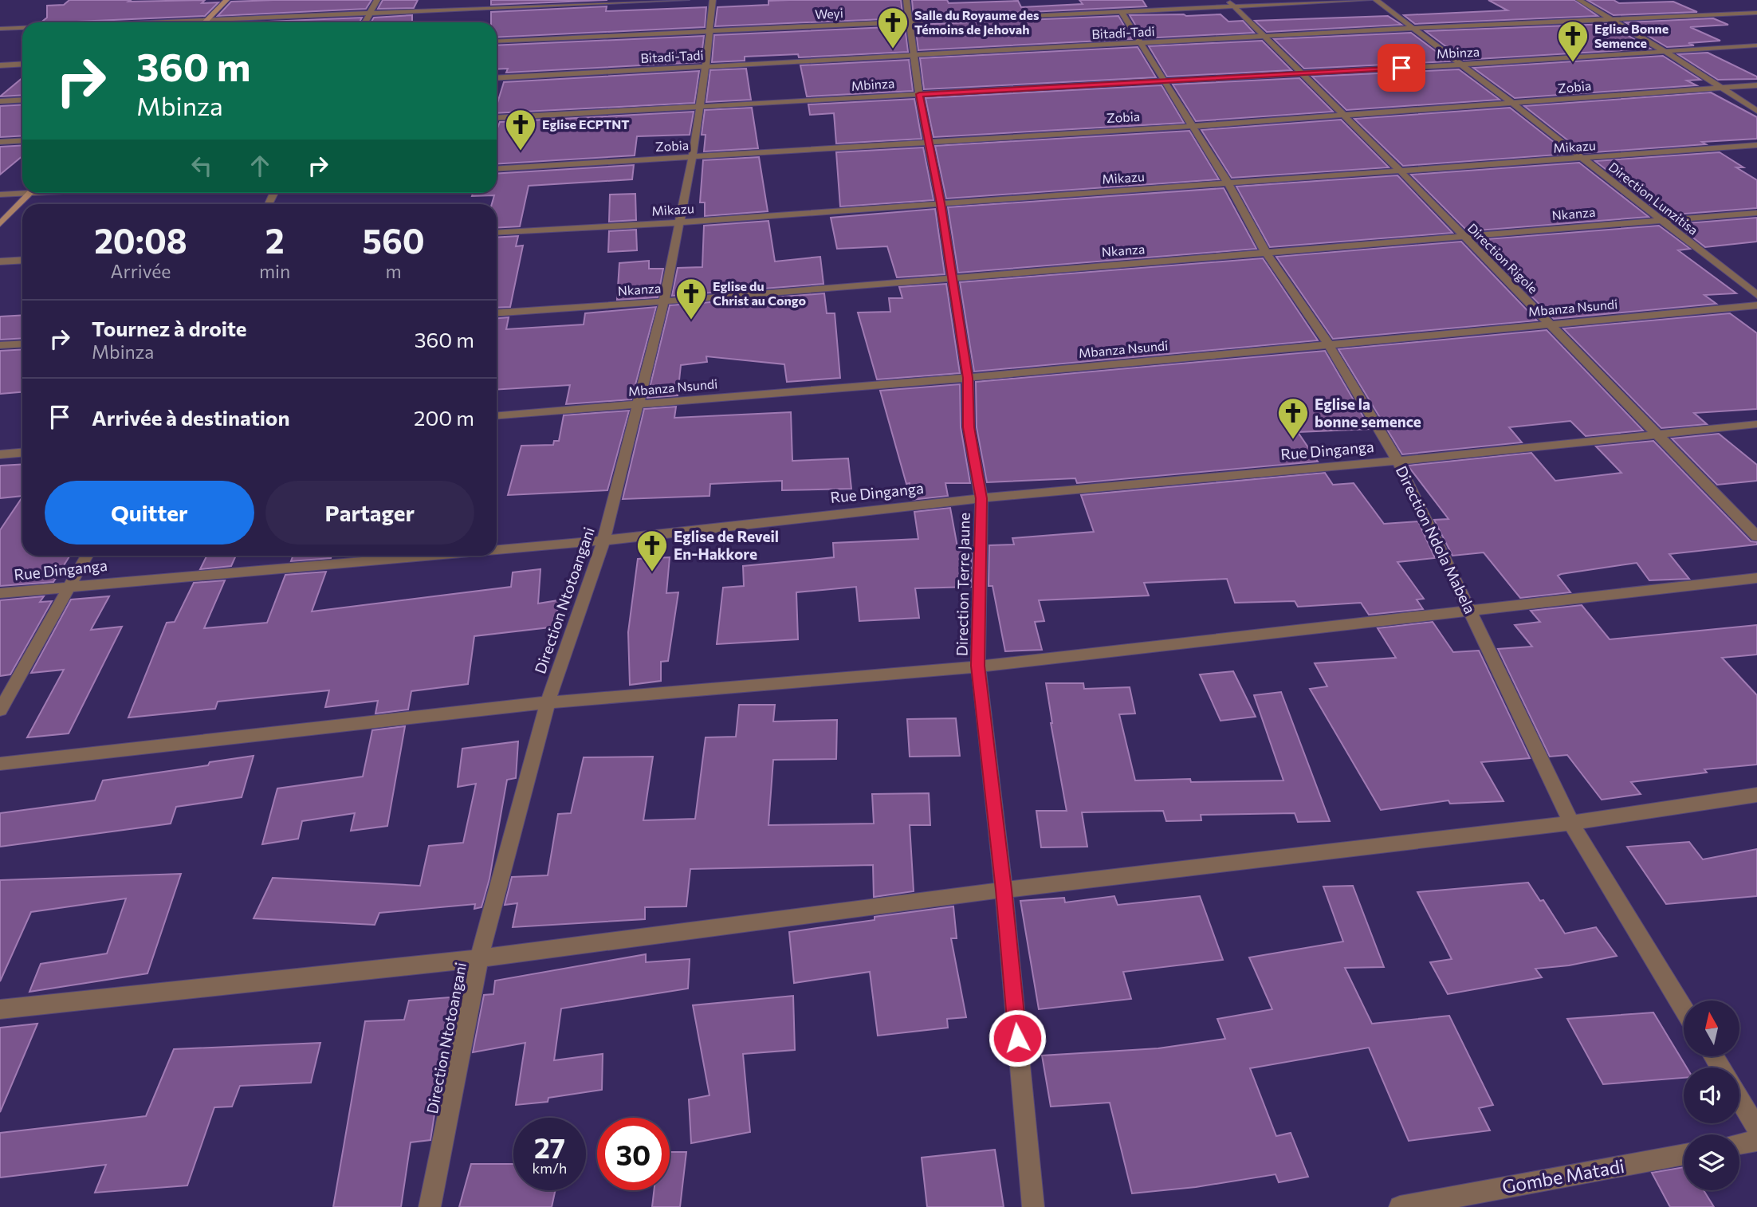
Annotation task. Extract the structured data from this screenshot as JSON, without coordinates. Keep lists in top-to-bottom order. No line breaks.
{"streets":{"street":["Weyi","Bitadi-Tadi","Mbinza","Zobia","Mikazu","Direction Lunzitisa","Nkanza","Direction Rigole","Mbanza Nsundi","Rue Dinganga","Direction Ndola Mabela","Direction Terre Jaune","Direction Ntotoangani","Gombe Matadi"]},"crossings":[["Weyi","Direction Rigole"],["Weyi","Direction Ndola Mabela"],["Weyi","Direction Terre Jaune"],["Weyi","Direction Ntotoangani"],["Bitadi-Tadi","Direction Lunzitisa"],["Bitadi-Tadi","Direction Rigole"],["Bitadi-Tadi","Direction Ndola Mabela"],["Bitadi-Tadi","Direction Terre Jaune"],["Bitadi-Tadi","Direction Ntotoangani"],["Mbinza","Direction Lunzitisa"],["Mbinza","Direction Rigole"],["Mbinza","Direction Ndola Mabela"],["Mbinza","Direction Terre Jaune"],["Mbinza","Direction Ntotoangani"],["Zobia","Direction Lunzitisa"],["Zobia","Direction Rigole"],["Zobia","Direction Ndola Mabela"],["Zobia","Direction Terre Jaune"],["Zobia","Direction Ntotoangani"],["Mikazu","Direction Lunzitisa"],["Mikazu","Direction Rigole"],["Mikazu","Direction Ndola Mabela"],["Mikazu","Direction Terre Jaune"],["Mikazu","Direction Ntotoangani"],["Direction Lunzitisa","Nkanza"],["Nkanza","Direction Rigole"],["Nkanza","Direction Ndola Mabela"],["Nkanza","Direction Terre Jaune"],["Nkanza","Direction Ntotoangani"],["Direction Rigole","Mbanza Nsundi"],["Direction Rigole","Rue Dinganga"],["Mbanza Nsundi","Direction Ndola Mabela"],["Mbanza Nsundi","Direction Terre Jaune"],["Mbanza Nsundi","Direction Ntotoangani"],["Rue Dinganga","Direction Ndola Mabela"],["Rue Dinganga","Direction Terre Jaune"],["Rue Dinganga","Direction Ntotoangani"]],"places":{"church":["Salle du Royaume des Témoins de Jehovah","Eglise Bonne Semence","Eglise ECPTNT","Eglise du Christ au Congo","Eglise la bonne semence","Eglise de Reveil En-Hakkore"]},"north":"top","page":{"turn":["360 m","Mbinza"],"eta":["20:08","Arrivée","2","min","560","m"],"list":[{"name":"Tournez à droite","note":"Mbinza","value":"360 m"},{"name":"Arrivée à destination","value":"200 m"}],"buttons":["Quitter","Partager"],"speed":"27 km/h","limit":"30"}}
